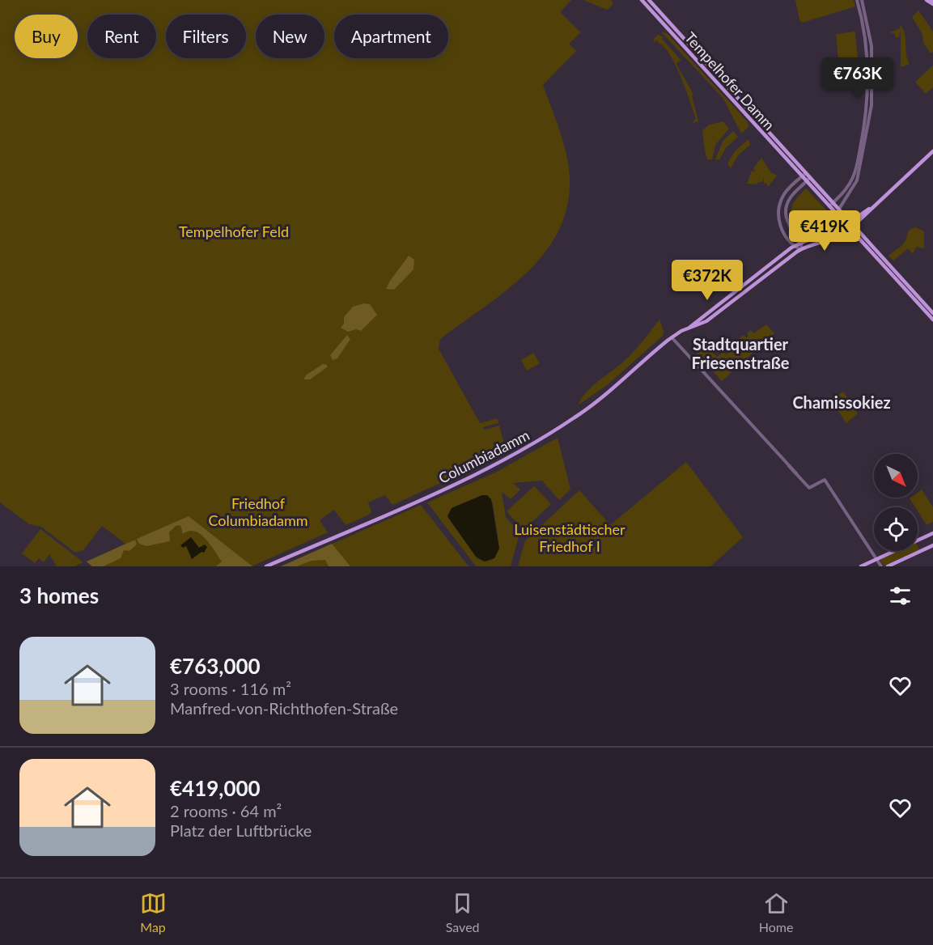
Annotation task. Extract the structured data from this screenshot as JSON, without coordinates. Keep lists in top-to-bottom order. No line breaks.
{"streets":{"main road":["Tempelhofer Damm","Columbiadamm"]},"crossings":[["Tempelhofer Damm","Columbiadamm"]],"districts":["Stadtquartier Friesenstraße","Chamissokiez"],"parks":["Tempelhofer Feld","Friedhof Columbiadamm","Luisenstädtischer Friedhof I"],"north":"bottom right","page":{"chip":["Buy","Rent","Filters","New","Apartment"],"price":["€763K","€419K","€372K"],"heading":"3 homes","list":[{"name":"€763,000","note":"3 rooms · 116 m² · Manfred-von-Richthofen-Straße"},{"name":"€419,000","note":"2 rooms · 64 m² · Platz der Luftbrücke"}],"tabs":["Map","Saved","Home"]}}
